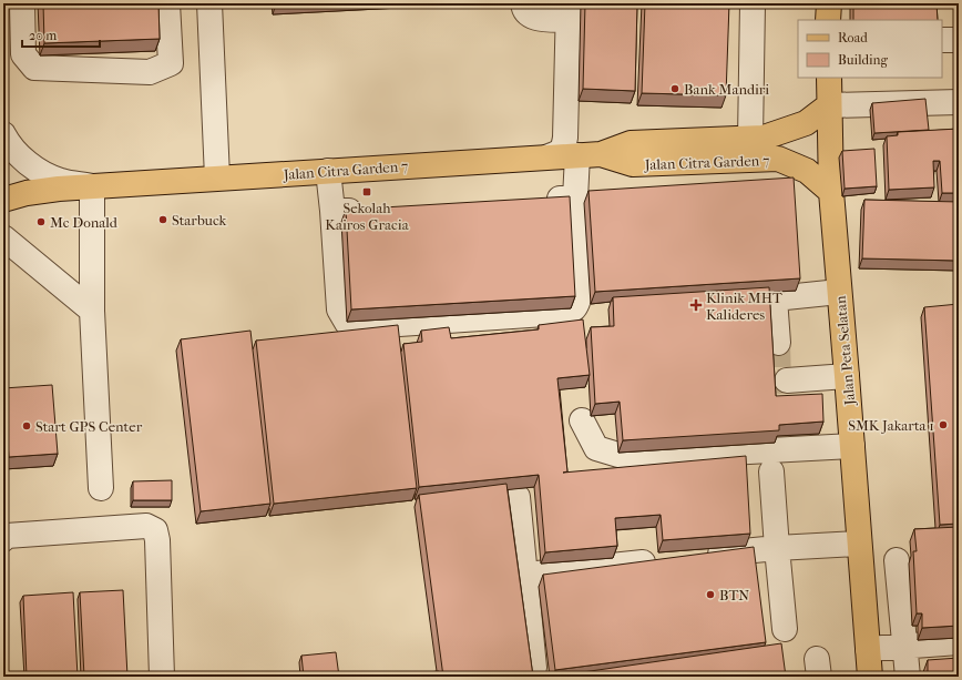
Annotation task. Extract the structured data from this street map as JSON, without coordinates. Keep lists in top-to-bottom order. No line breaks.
{"streets":{"main road":["Jalan Citra Garden 7","Jalan Peta Selatan"]},"crossings":[["Jalan Citra Garden 7","Jalan Peta Selatan"]],"places":{"other":["Bank Mandiri","Starbuck","Mc Donald","SMK Jakarta 1","Start GPS Center","BTN"],"transit":["Sekolah Kairos Gracia"],"health":["Klinik MHT Kalideres"]},"legend":["Road","Building"],"scale_bar":"20 m"}
